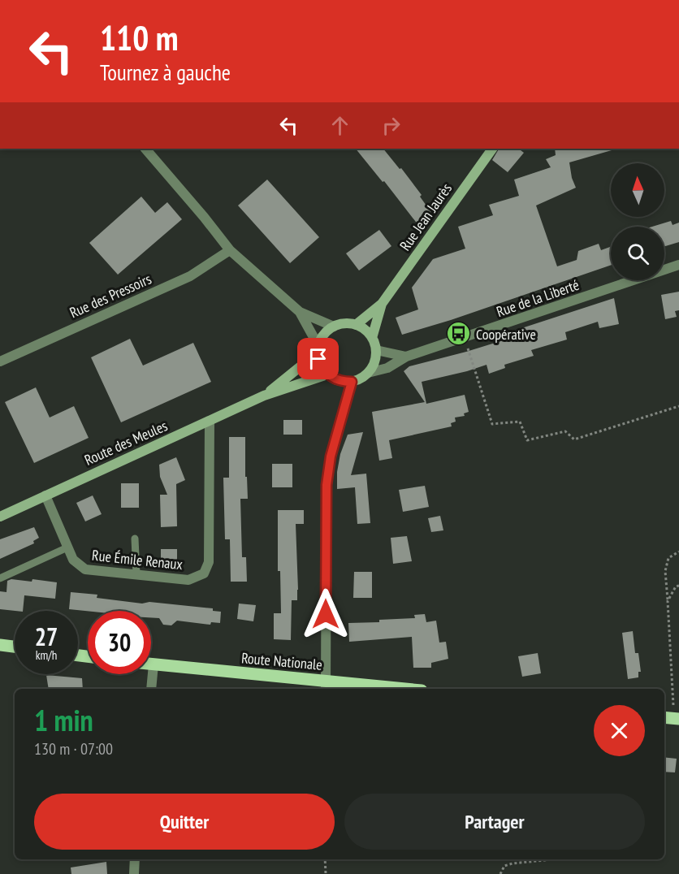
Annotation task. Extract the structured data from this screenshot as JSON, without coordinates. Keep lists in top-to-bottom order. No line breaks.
{"streets":{"main road":["Route Nationale"],"street":["Rue Jean Jaurès","Rue des Pressoirs","Rue de la Liberté","Route des Meules","Rue Émile Renaux"]},"crossings":[["Rue Jean Jaurès","Rue de la Liberté"],["Rue Jean Jaurès","Route des Meules"],["Rue de la Liberté","Route des Meules"],["Route des Meules","Rue Émile Renaux"]],"places":{"bus stop":["Coopérative"]},"north":"top","page":{"turn":["110 m","Tournez à gauche"],"speed":"27 km/h","limit":"30","heading":["1 min","130 m · 07:00"],"buttons":["Quitter","Partager"]}}
